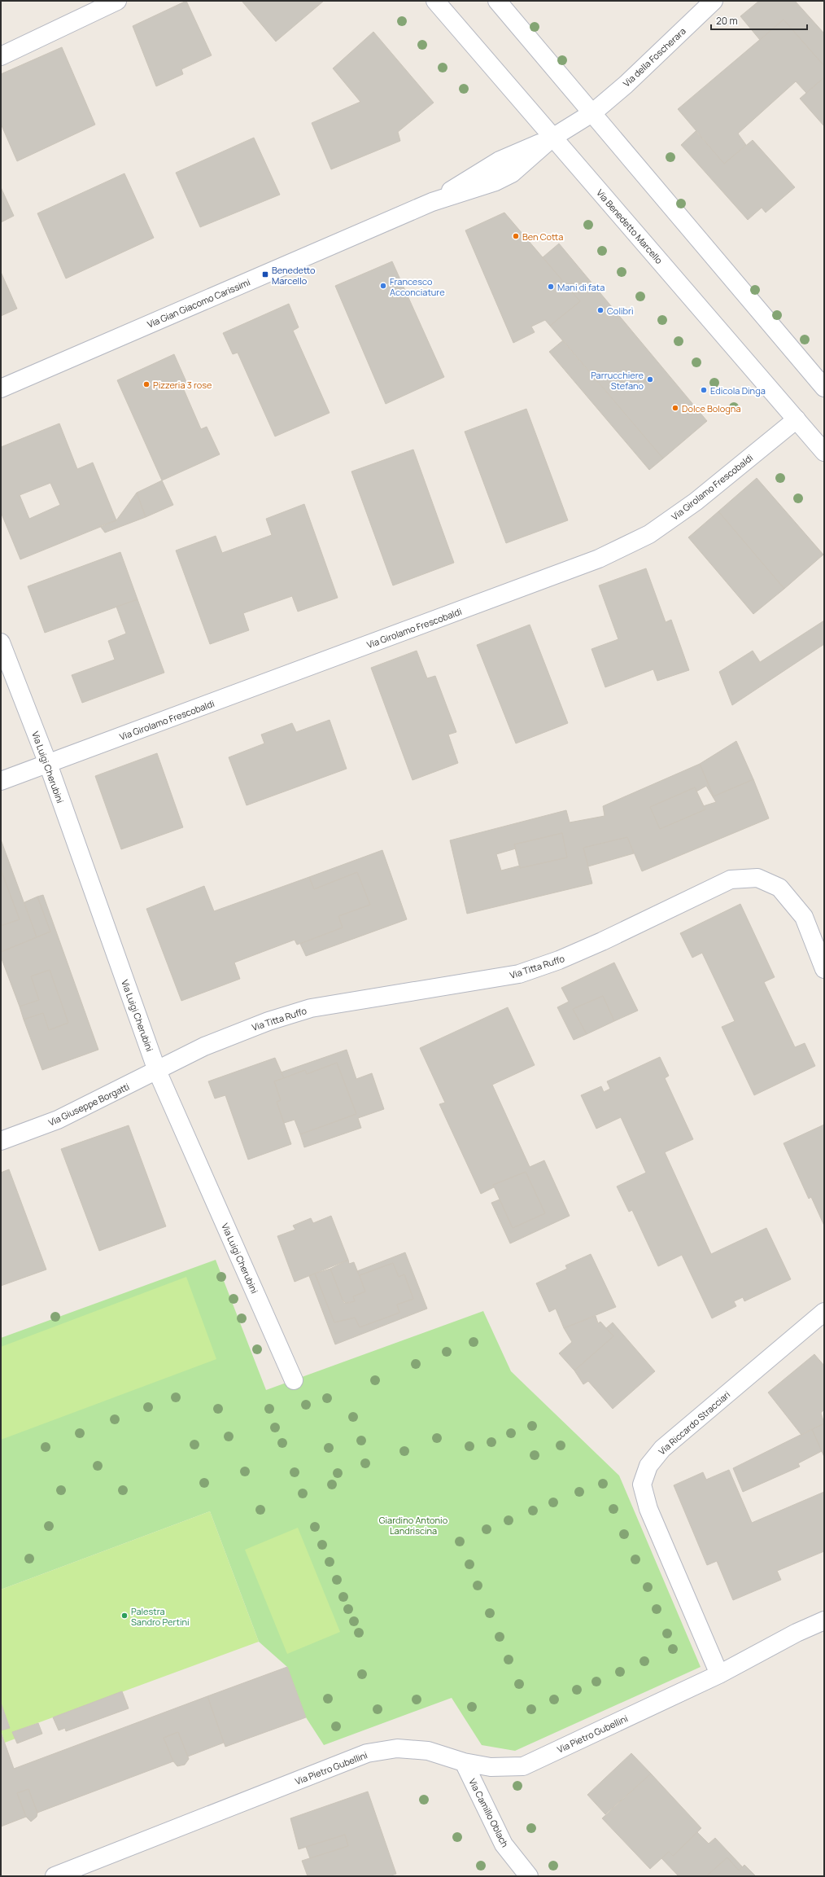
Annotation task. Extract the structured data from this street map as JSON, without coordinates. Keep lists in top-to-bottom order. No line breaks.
{"streets":{"street":["Via della Foscherara","Via Benedetto Marcello","Via Gian Giacomo Carissimi","Via Girolamo Frescobaldi","Via Luigi Cherubini","Via Titta Ruffo","Via Giuseppe Borgatti","Via Riccardo Stracciari","Via Pietro Gubellini","Via Camillo Oblach"]},"crossings":[["Via della Foscherara","Via Gian Giacomo Carissimi"],["Via Benedetto Marcello","Via Gian Giacomo Carissimi"],["Via Benedetto Marcello","Via Girolamo Frescobaldi"],["Via Girolamo Frescobaldi","Via Luigi Cherubini"],["Via Luigi Cherubini","Via Titta Ruffo"],["Via Luigi Cherubini","Via Giuseppe Borgatti"],["Via Titta Ruffo","Via Giuseppe Borgatti"],["Via Riccardo Stracciari","Via Pietro Gubellini"],["Via Pietro Gubellini","Via Camillo Oblach"]],"parks":["Giardino Antonio Landriscina"],"places":{"other":["Ben Cotta","Francesco Acconciature","Mani di fata","Colibrì","Parrucchiere Stefano","Pizzeria 3 rose","Edicola Dinga","Dolce Bologna","Palestra Sandro Pertini"],"transit":["Benedetto Marcello"]},"scale_bar":"20 m"}
